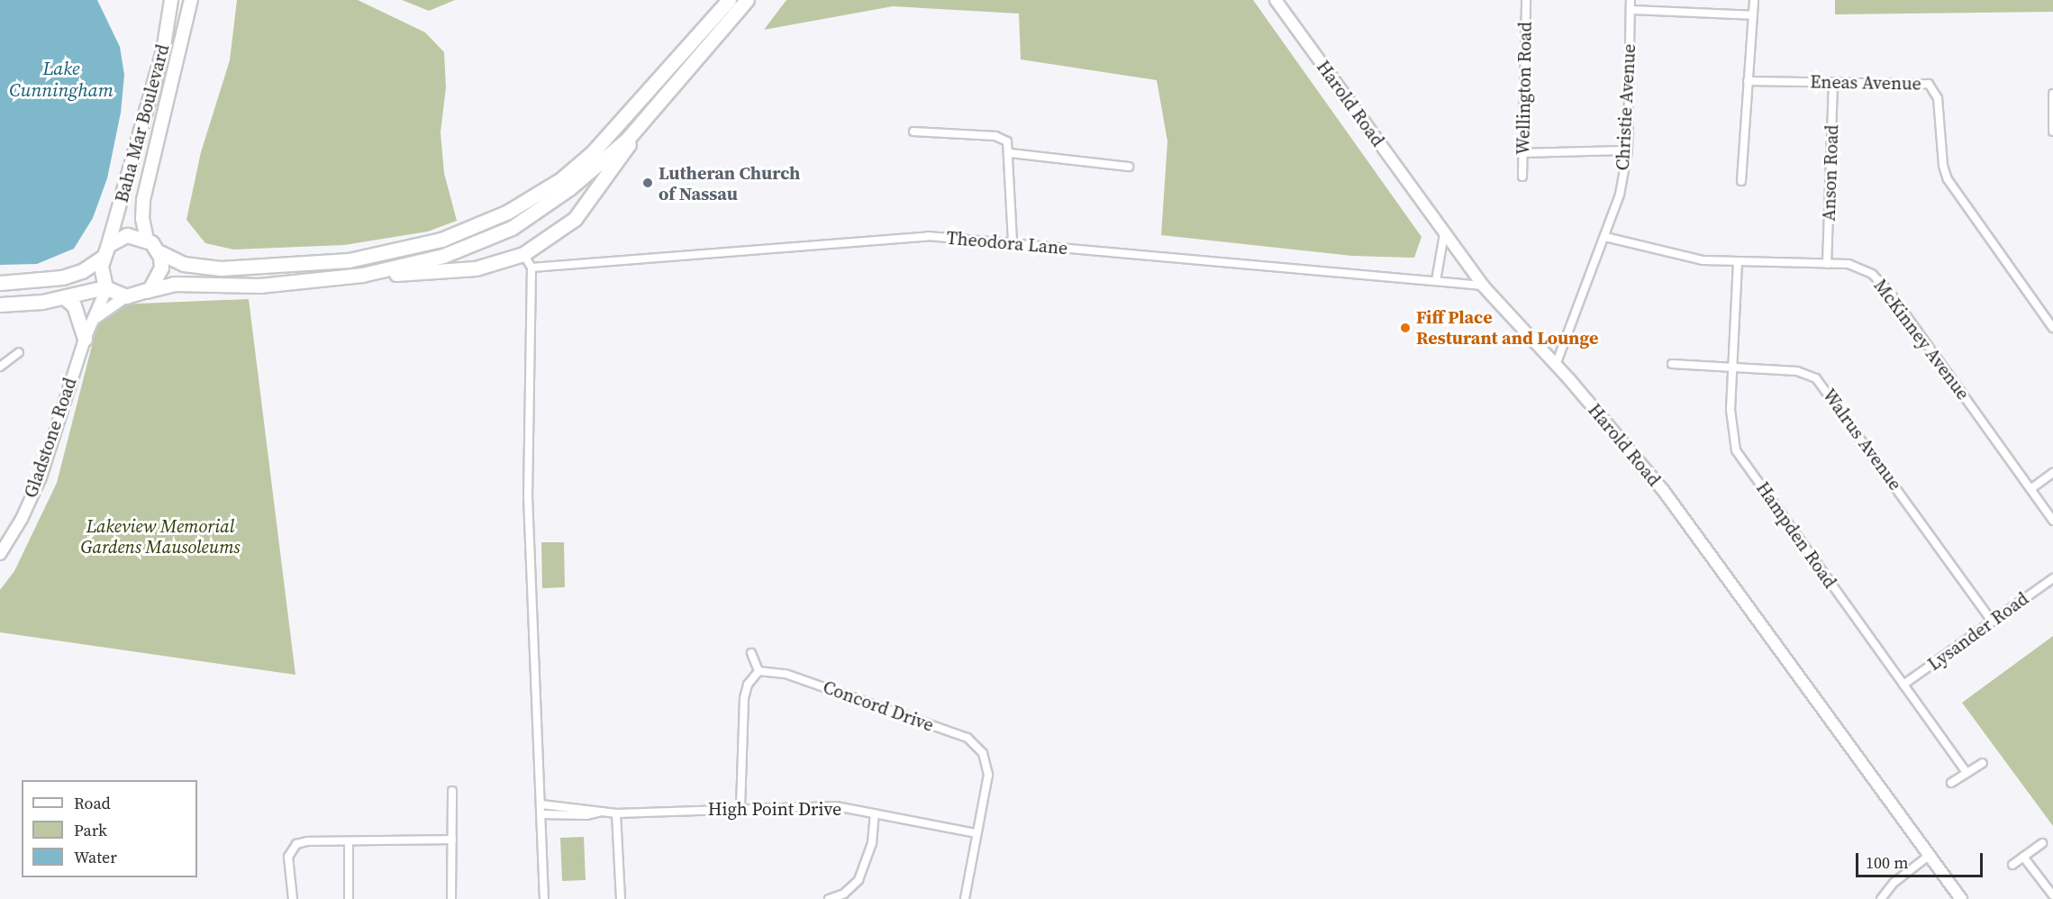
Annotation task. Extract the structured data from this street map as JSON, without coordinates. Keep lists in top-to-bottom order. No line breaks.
{"streets":{"main road":["Harold Road","Baha Mar Boulevard","Gladstone Road"],"street":["Eneas Avenue","Wellington Road","Christie Avenue","Anson Road","Theodora Lane","McKinney Avenue","Walrus Avenue","Hampden Road","Lysander Road","Concord Drive","High Point Drive"]},"crossings":[["Eneas Avenue","Anson Road"],["Harold Road","Christie Avenue"],["Harold Road","Theodora Lane"],["Christie Avenue","McKinney Avenue"],["Baha Mar Boulevard","Gladstone Road"],["Anson Road","McKinney Avenue"],["McKinney Avenue","Hampden Road"],["Walrus Avenue","Hampden Road"],["Walrus Avenue","Lysander Road"],["Hampden Road","Lysander Road"],["Concord Drive","High Point Drive"]],"water":["Lake Cunningham"],"parks":["Lakeview Memorial Gardens Mausoleums"],"places":["Lutheran Church of Nassau","Fiff Place Resturant and Lounge"],"legend":["Road","Park","Water"],"scale_bar":"100 m"}
